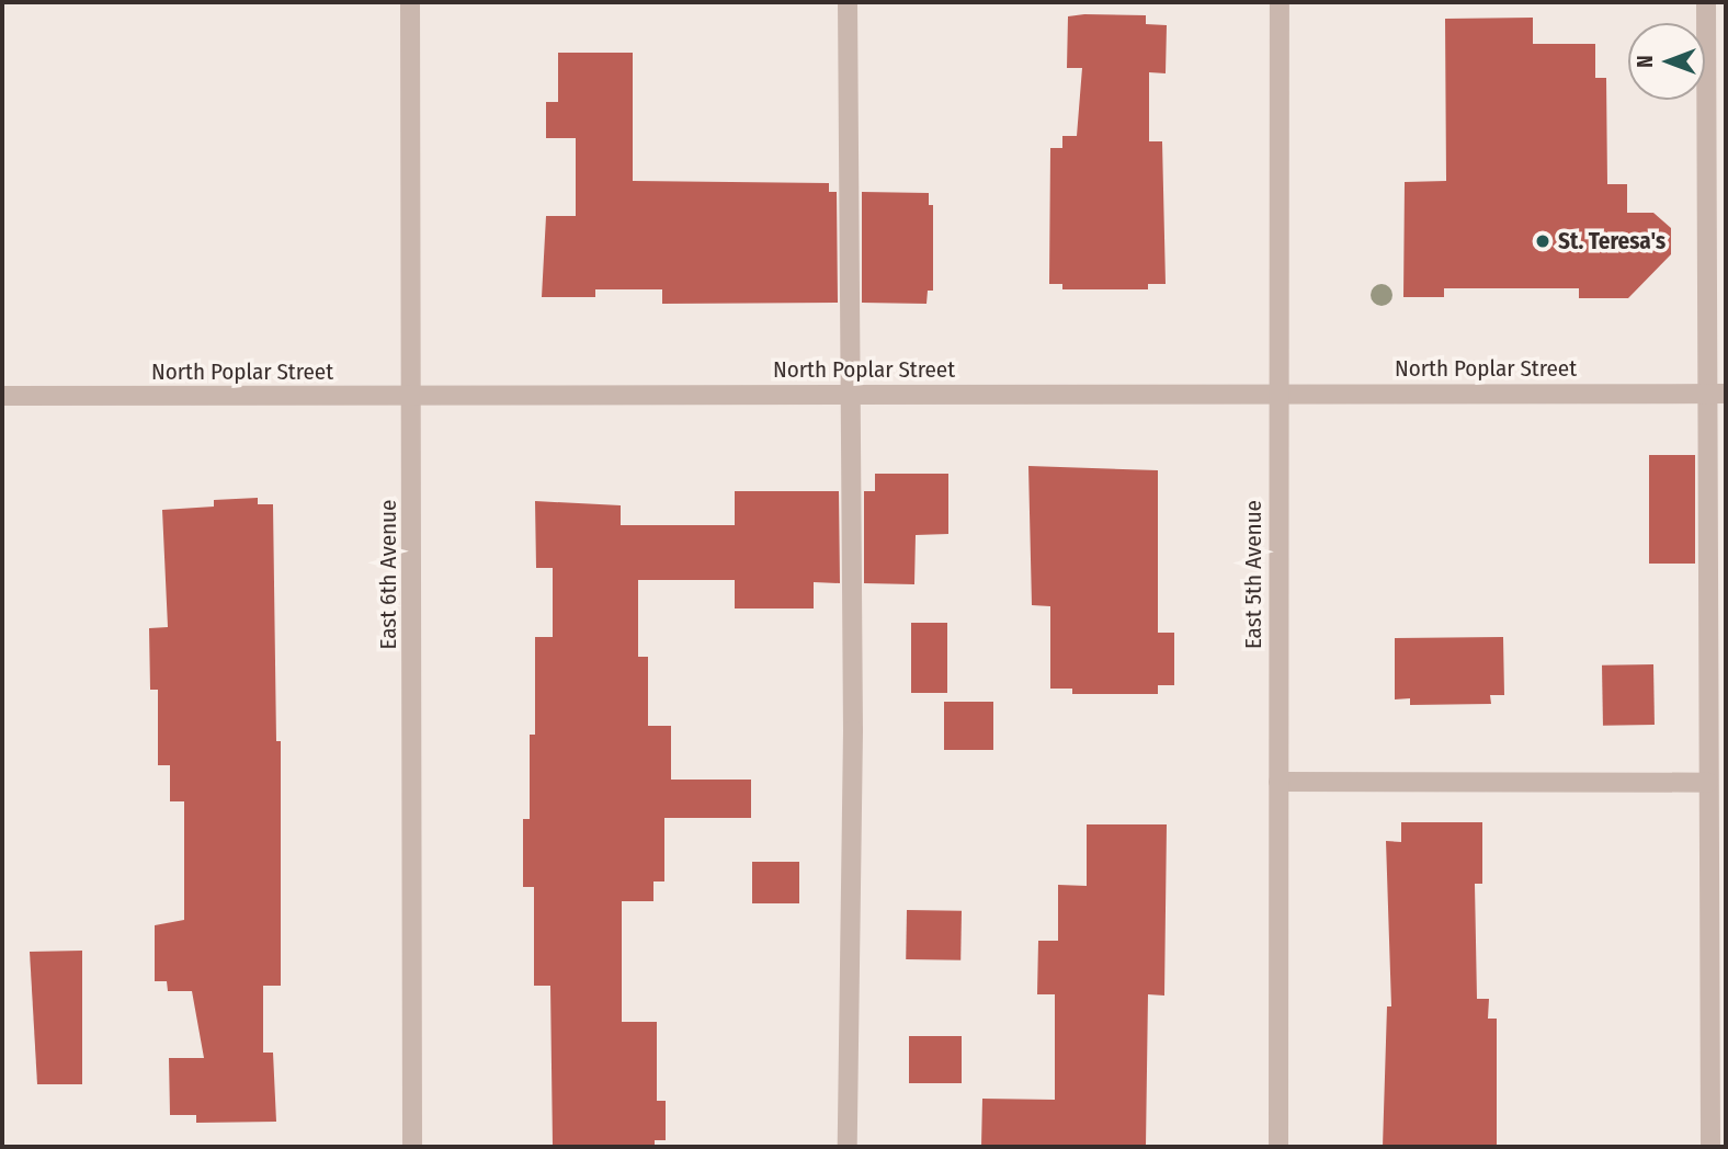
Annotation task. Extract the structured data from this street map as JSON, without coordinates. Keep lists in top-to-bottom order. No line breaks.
{"streets":{"street":["North Poplar Street","East 6th Avenue","East 5th Avenue"]},"crossings":[["North Poplar Street","East 6th Avenue"],["North Poplar Street","East 5th Avenue"]],"places":["St. Teresa's"],"north":"left"}
